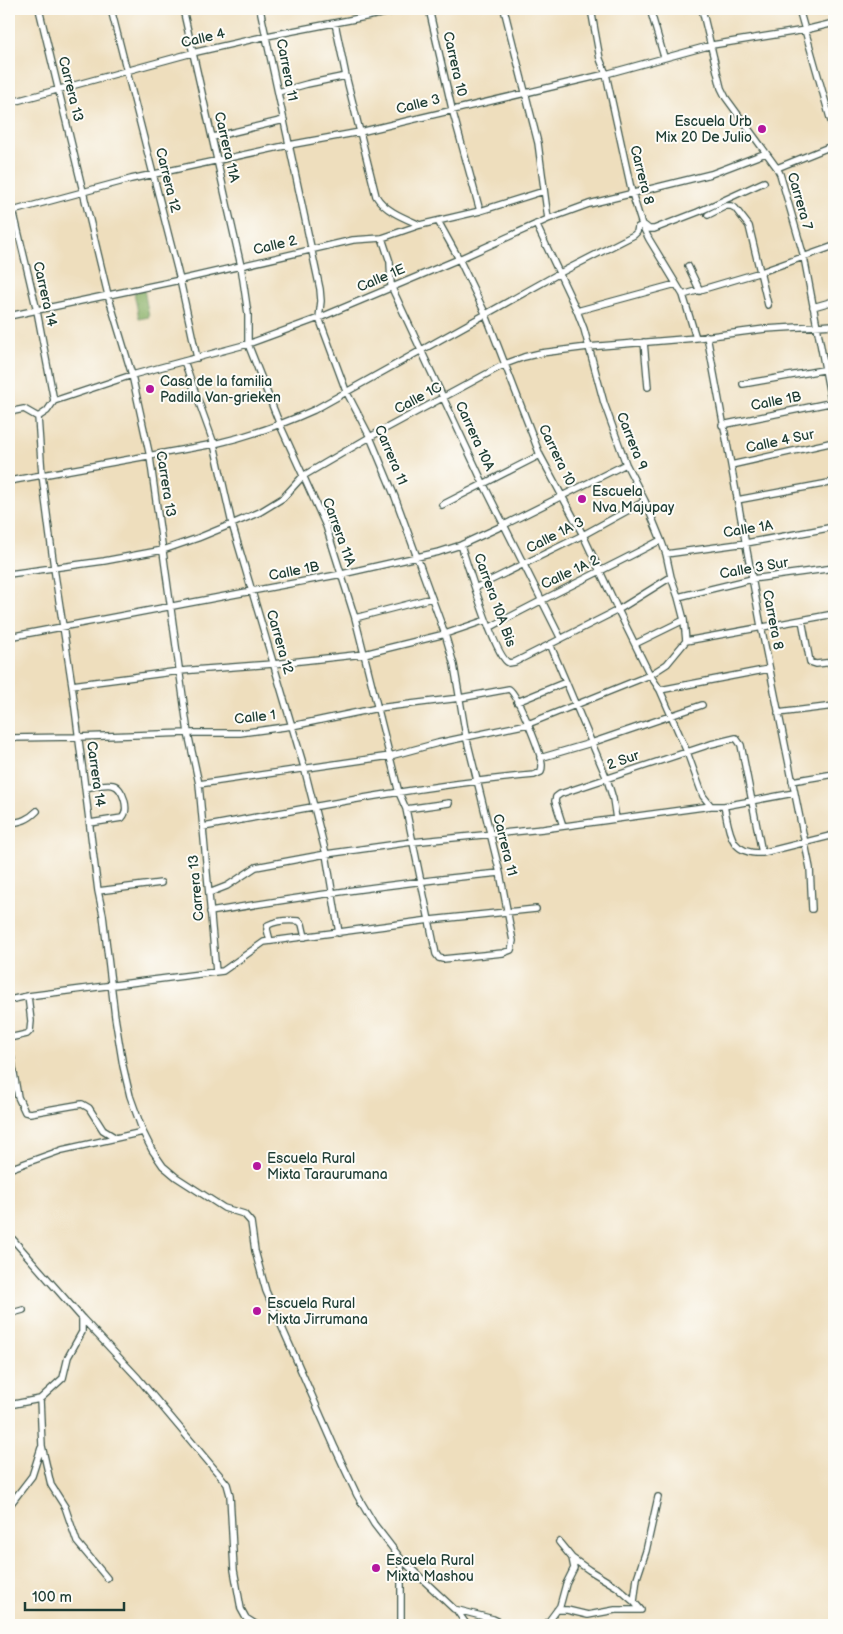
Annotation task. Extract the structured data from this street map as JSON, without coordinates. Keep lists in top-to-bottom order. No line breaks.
{"streets":{"street":["Calle 4","Carrera 10","Carrera 11","Carrera 13","Calle 3","Carrera 11A","Carrera 8","Carrera 12","Carrera 7","Calle 2","Calle 1E","Carrera 14","Calle 1C","Calle 1B","Carrera 10A","Carrera 9","Calle 4 Sur","Calle 1A","Calle 1A 3","Calle 3 Sur","Calle 1A 2","Carrera 10A Bis","Calle 1","2 Sur"]},"crossings":[["Calle 4","Carrera 11"],["Calle 4","Carrera 13"],["Calle 4","Carrera 11A"],["Calle 4","Carrera 12"],["Carrera 10","Calle 3"],["Carrera 10","Calle 2"],["Carrera 10","Calle 1E"],["Carrera 10","Calle 1C"],["Carrera 10","Calle 1B"],["Carrera 10","Calle 1A 3"],["Carrera 10","Calle 1A 2"],["Carrera 10","2 Sur"],["Carrera 11","Calle 3"],["Carrera 11","Carrera 11A"],["Carrera 11","Calle 2"],["Carrera 11","Calle 1E"],["Carrera 11","Calle 1C"],["Carrera 11","Calle 1B"],["Carrera 11","Calle 1"],["Carrera 13","Calle 3"],["Carrera 13","Calle 2"],["Carrera 13","Calle 1E"],["Carrera 13","Calle 1C"],["Carrera 13","Calle 1B"],["Carrera 13","Calle 1"],["Calle 3","Carrera 11A"],["Calle 3","Carrera 8"],["Calle 3","Carrera 12"],["Calle 3","Carrera 7"],["Calle 3","Carrera 14"],["Carrera 11A","Calle 2"],["Carrera 11A","Calle 1E"],["Carrera 11A","Calle 1C"],["Carrera 11A","Calle 1B"],["Carrera 11A","Calle 1"],["Carrera 8","Calle 1E"],["Carrera 8","Calle 1C"],["Carrera 8","Calle 1B"],["Carrera 8","Calle 4 Sur"],["Carrera 8","Calle 1A"],["Carrera 8","Calle 3 Sur"],["Carrera 12","Calle 2"],["Carrera 12","Calle 1E"],["Carrera 12","Calle 1C"],["Carrera 12","Calle 1B"],["Carrera 12","Calle 1"],["Carrera 7","Calle 1E"],["Carrera 7","Calle 1C"],["Carrera 7","Calle 1B"],["Calle 2","Carrera 14"],["Calle 2","Carrera 10A"],["Calle 1E","Carrera 14"],["Calle 1E","Carrera 10A"],["Calle 1E","Carrera 9"],["Carrera 14","Calle 1C"],["Carrera 14","Calle 1B"],["Carrera 14","Calle 1"],["Calle 1C","Carrera 10A"],["Calle 1C","Carrera 9"],["Calle 1B","Carrera 10A"],["Calle 1B","Carrera 9"],["Calle 1B","Carrera 10A Bis"],["Carrera 10A","Calle 1A 3"],["Carrera 10A","Calle 1A 2"],["Carrera 9","Calle 1A"],["Carrera 9","Calle 1A 3"],["Carrera 9","Calle 3 Sur"],["Carrera 9","Calle 1A 2"],["Calle 1A 3","Carrera 10A Bis"],["Calle 1A 2","Carrera 10A Bis"]],"places":["Escuela Urb Mix 20 De Julio","Casa de la familia Padilla Van-grieken","Escuela Nva Majupay","Escuela Rural Mixta Taraurumana","Escuela Rural Mixta Jirrumana","Escuela Rural Mixta Mashou"],"scale_bar":"100 m"}
